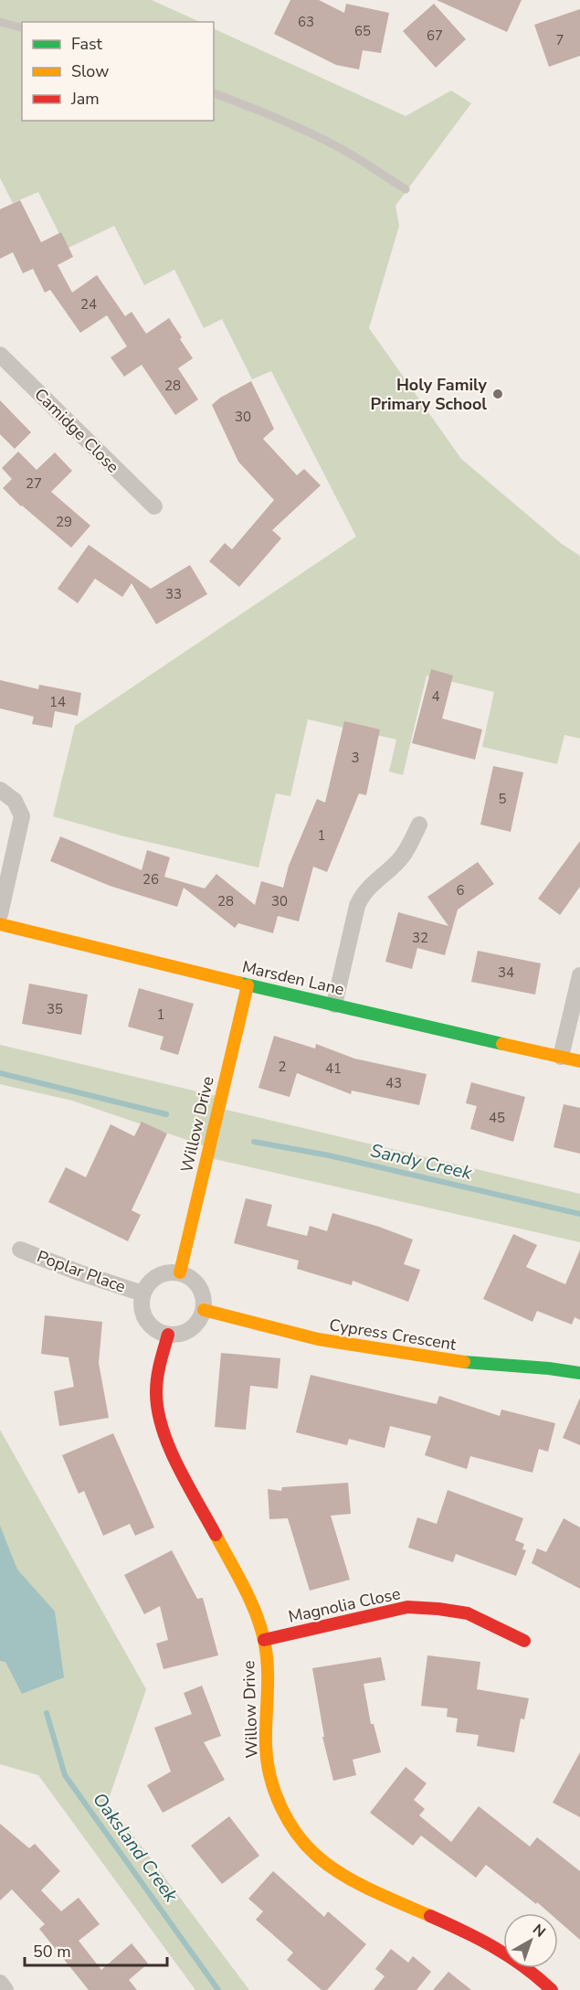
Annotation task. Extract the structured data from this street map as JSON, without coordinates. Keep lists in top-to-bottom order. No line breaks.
{"streets":{"street":["Camidge Close","Marsden Lane","Willow Drive","Poplar Place","Cypress Crescent","Magnolia Close"]},"crossings":[["Marsden Lane","Willow Drive"],["Willow Drive","Poplar Place"],["Willow Drive","Cypress Crescent"],["Willow Drive","Magnolia Close"],["Poplar Place","Cypress Crescent"]],"water":["Sandy Creek","Oaksland Creek"],"places":["Holy Family Primary School"],"house_numbers":["63","65","67","7","24","28","30","27","29","33","4","14","3","5","1","26","6","28","30","32","34","35","1","2","41","43","45"],"legend":["Fast","Slow","Jam"],"scale_bar":"50 m","north":"top right"}
